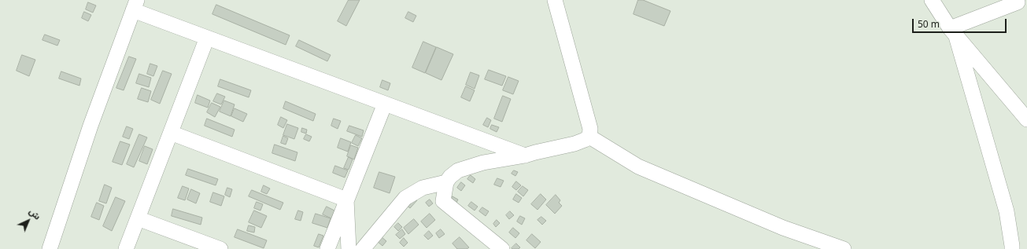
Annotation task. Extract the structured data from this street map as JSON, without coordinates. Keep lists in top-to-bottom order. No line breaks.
{"scale_bar":"50 m","north":"top right"}
